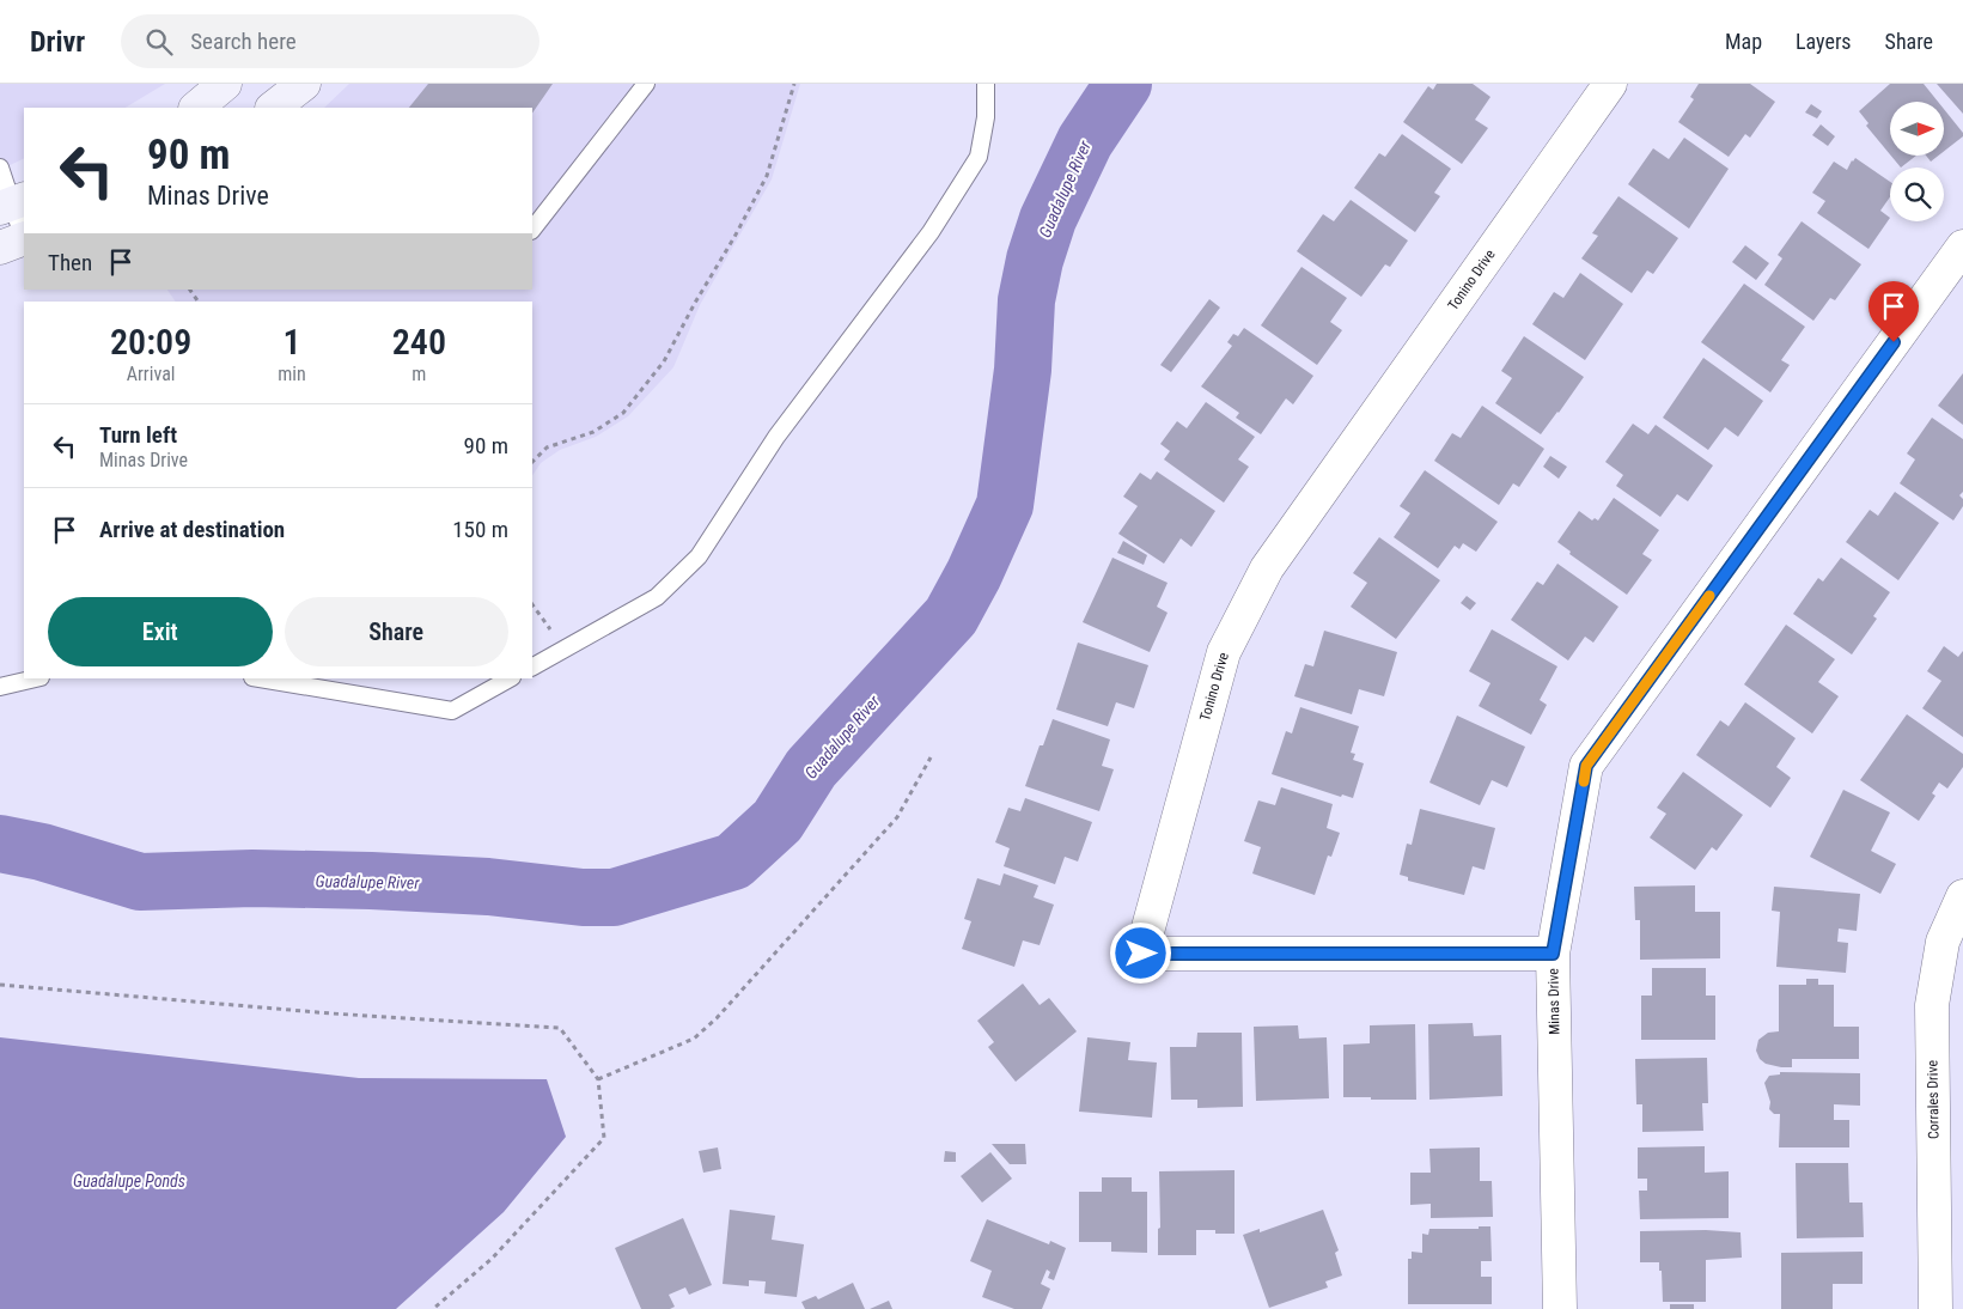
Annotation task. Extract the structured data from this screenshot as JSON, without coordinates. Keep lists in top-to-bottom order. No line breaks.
{"streets":{"street":["Tonino Drive","Minas Drive","Corrales Drive"]},"crossings":[["Tonino Drive","Minas Drive"]],"water":["Guadalupe River","Guadalupe Ponds"],"north":"right","page":{"header":"Drivr","search":"Search here","nav":["Map","Layers","Share"],"turn":["90 m","Minas Drive"],"then":"Then","eta":["20:09","Arrival","1","min","240","m"],"list":[{"name":"Turn left","note":"Minas Drive","value":"90 m"},{"name":"Arrive at destination","value":"150 m"}],"buttons":["Exit","Share"]}}
